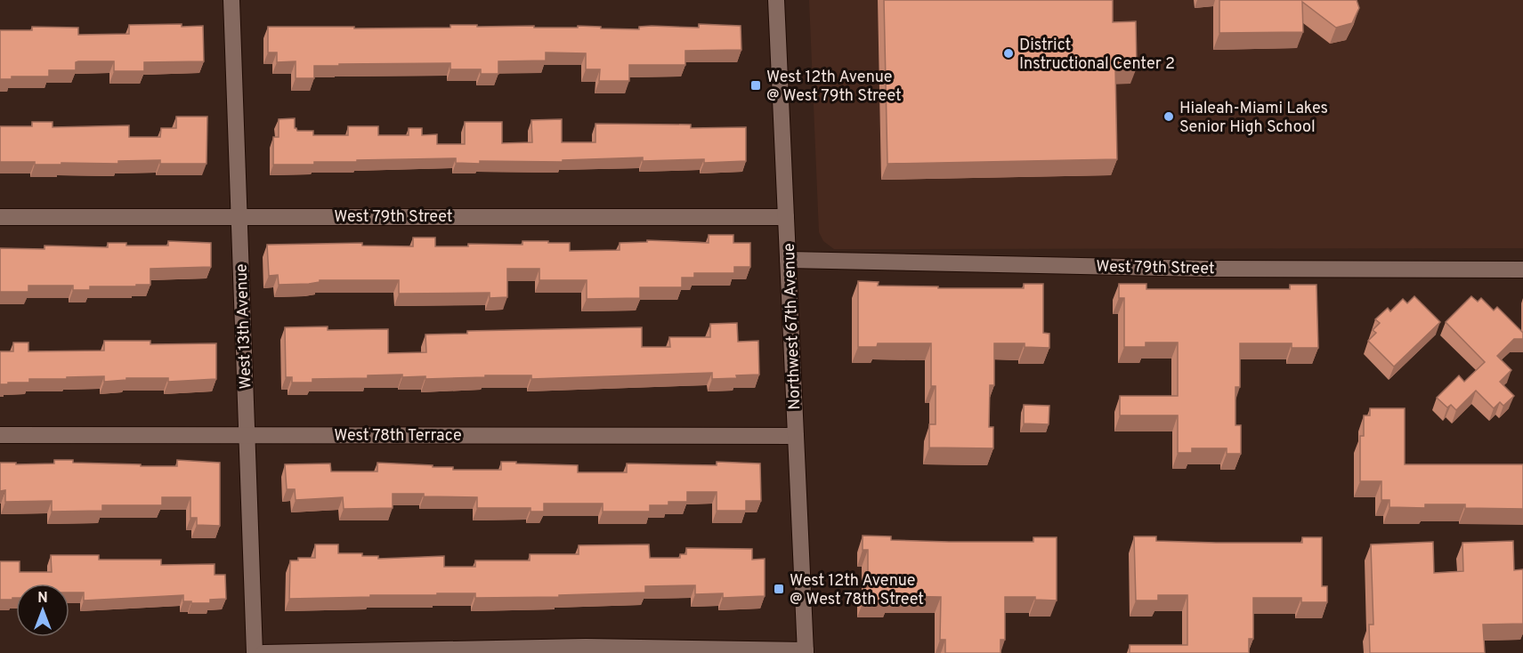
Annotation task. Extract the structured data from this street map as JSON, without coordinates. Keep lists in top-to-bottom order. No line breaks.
{"streets":{"street":["West 79th Street","West 13th Avenue","Northwest 67th Avenue","West 78th Terrace"]},"crossings":[["West 79th Street","West 13th Avenue"],["West 79th Street","Northwest 67th Avenue"],["West 13th Avenue","West 78th Terrace"],["Northwest 67th Avenue","West 78th Terrace"]],"places":{"other":["District Instructional Center 2","Hialeah-Miami Lakes Senior High School"],"transit":["West 12th Avenue @ West 79th Street","West 12th Avenue @ West 78th Street"]},"north":"top"}
